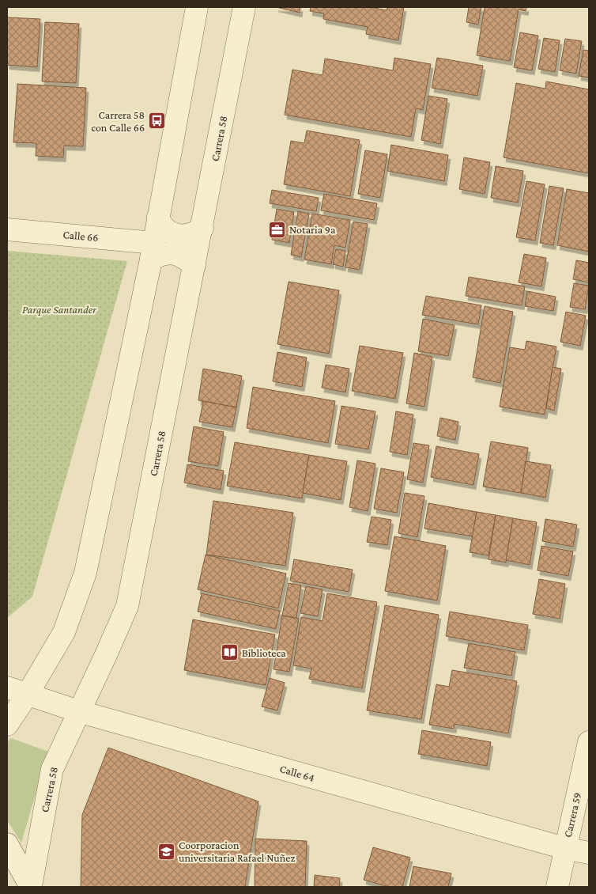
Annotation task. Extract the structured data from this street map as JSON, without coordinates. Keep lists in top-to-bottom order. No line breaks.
{"streets":{"street":["Carrera 58","Calle 66","Calle 64","Carrera 59"]},"crossings":[["Carrera 58","Calle 64"],["Calle 64","Carrera 59"]],"parks":["Parque Santander"],"places":{"bus stop":["Carrera 58 con Calle 66"],"office":["Notaria 9a"],"library":["Biblioteca"],"school or university":["Coorporacion universitaria Rafael Nuñez"]}}
